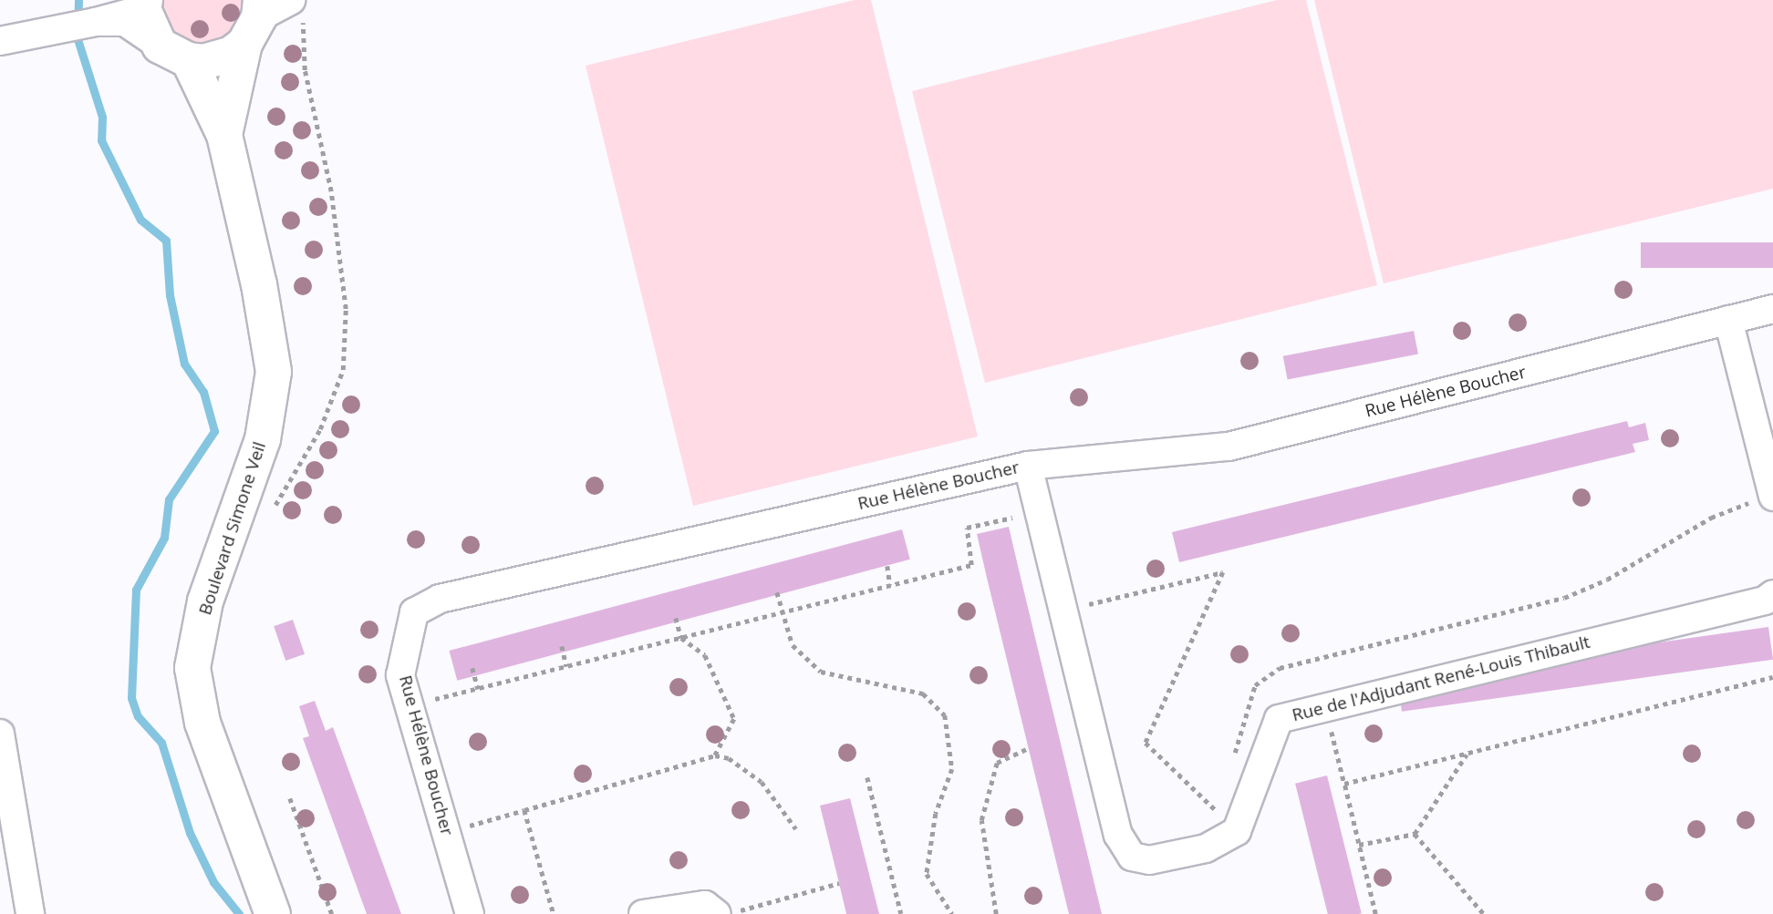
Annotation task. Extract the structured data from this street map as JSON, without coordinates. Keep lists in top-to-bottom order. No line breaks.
{"streets":{"main road":["Boulevard Simone Veil"],"street":["Rue Hélène Boucher","Rue de l'Adjudant René-Louis Thibault"]},"crossings":[["Rue Hélène Boucher","Rue de l'Adjudant René-Louis Thibault"]]}
